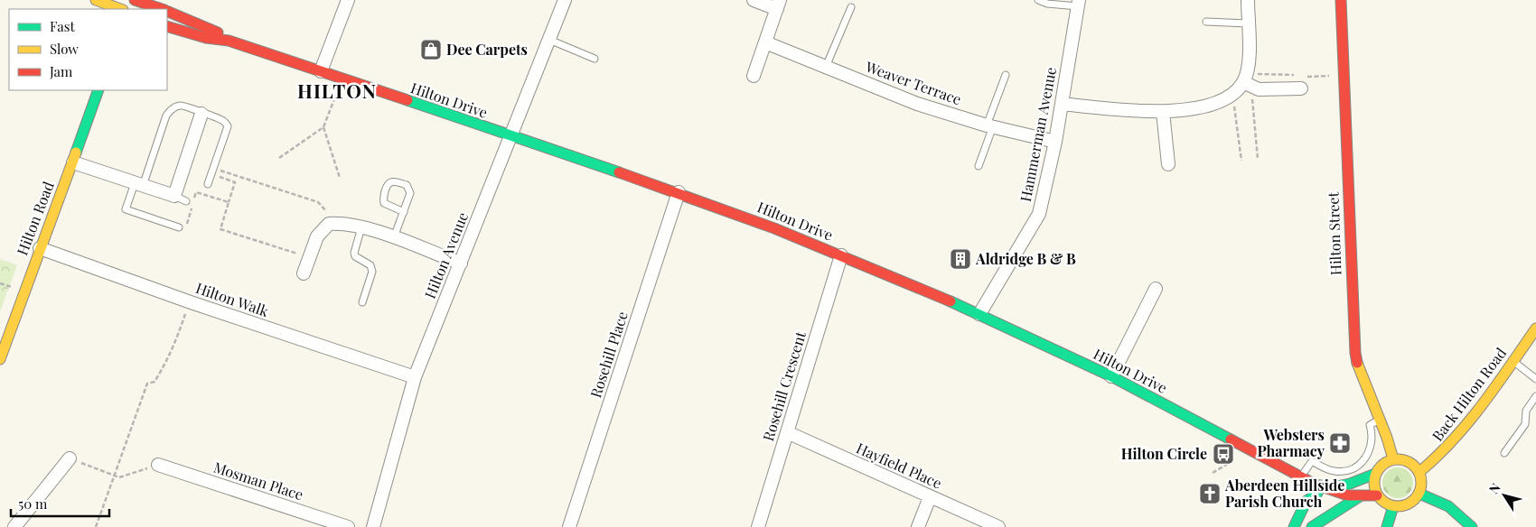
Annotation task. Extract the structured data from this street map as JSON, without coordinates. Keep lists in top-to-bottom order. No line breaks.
{"streets":{"street":["Weaver Terrace","Hilton Drive","Hammerman Avenue","Hilton Road","Hilton Street","Hilton Avenue","Hilton Walk","Rosehill Place","Rosehill Crescent","Back Hilton Road","Hayfield Place","Mosman Place"]},"crossings":[["Weaver Terrace","Hammerman Avenue"],["Hilton Drive","Hammerman Avenue"],["Hilton Drive","Hilton Street"],["Hilton Drive","Hilton Avenue"],["Hilton Drive","Rosehill Place"],["Hilton Drive","Rosehill Crescent"],["Hilton Drive","Back Hilton Road"],["Hilton Road","Hilton Walk"],["Hilton Street","Back Hilton Road"],["Hilton Avenue","Hilton Walk"],["Rosehill Crescent","Hayfield Place"]],"districts":["HILTON"],"places":{"shop":["Dee Carpets"],"building":["Aldridge B & B"],"pharmacy":["Websters Pharmacy"],"bus stop":["Hilton Circle"],"church":["Aberdeen Hillside Parish Church"]},"legend":["Fast","Slow","Jam"],"scale_bar":"50 m","north":"top left"}
